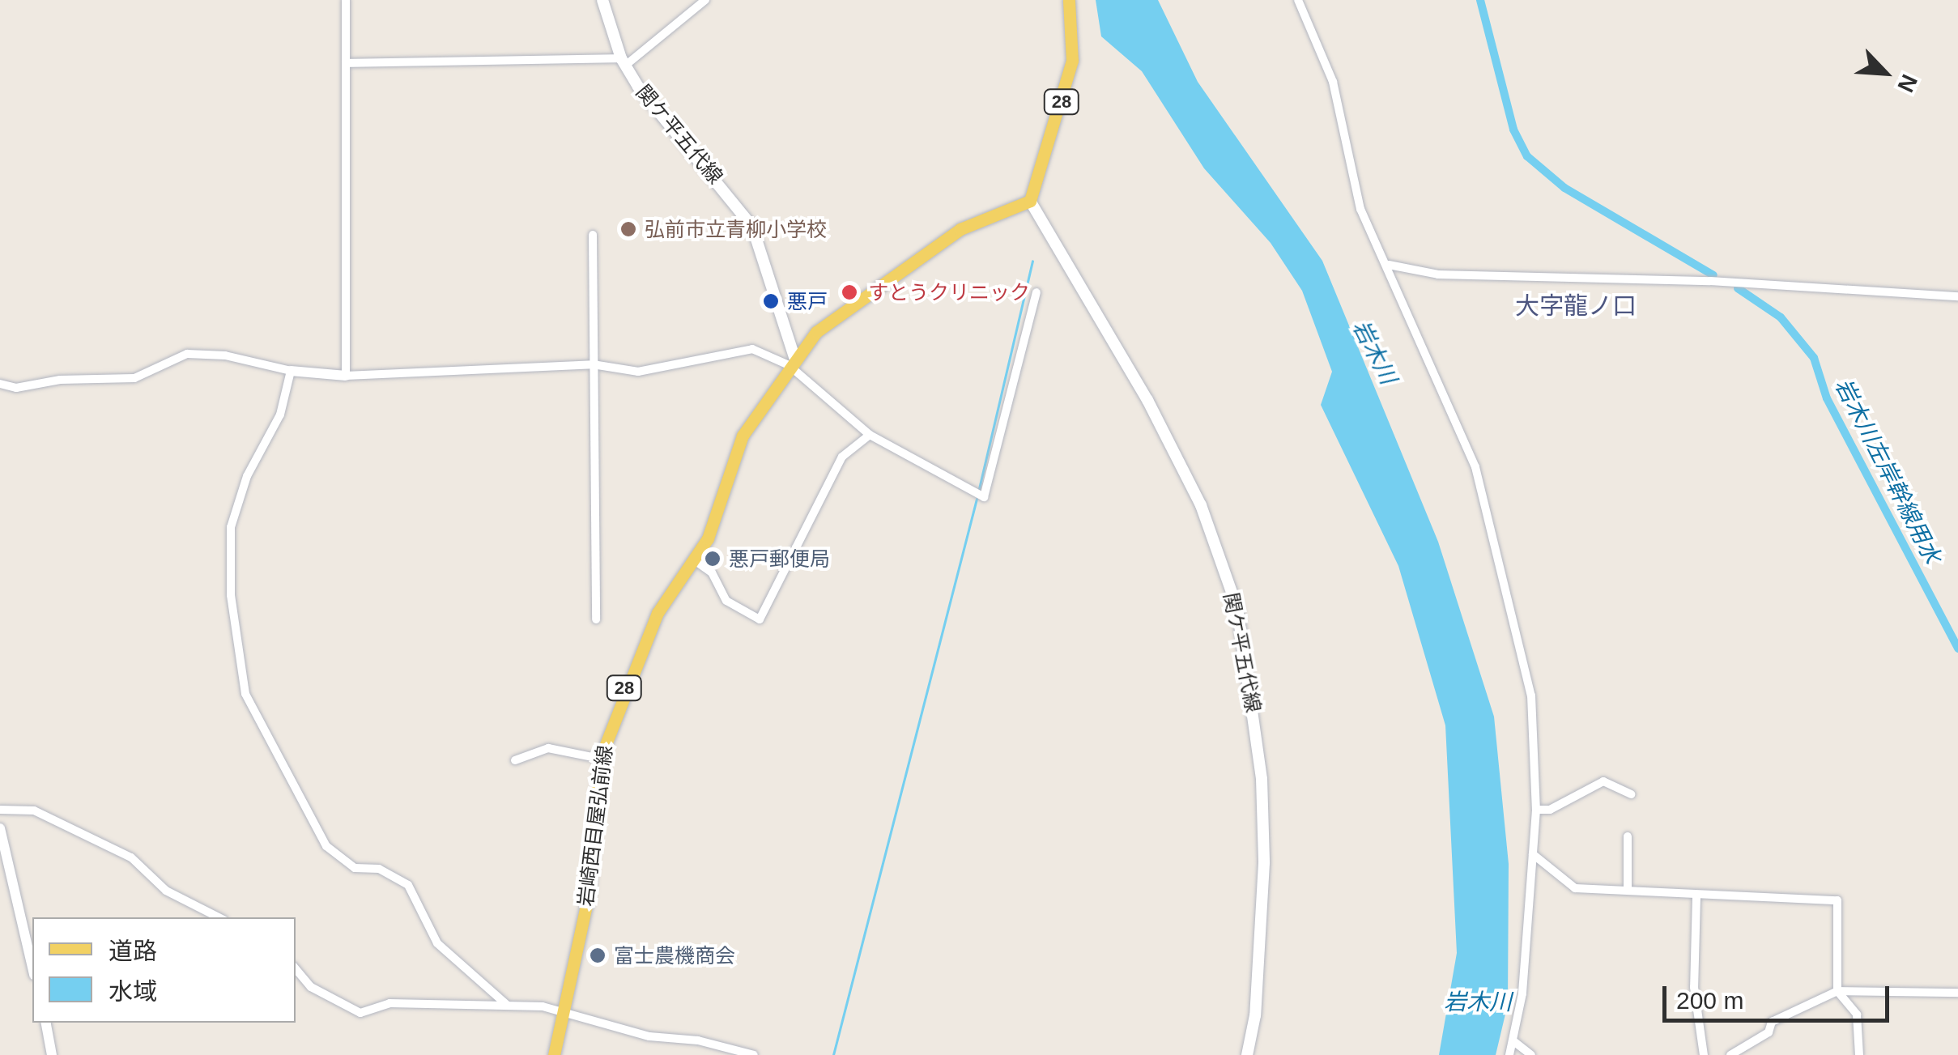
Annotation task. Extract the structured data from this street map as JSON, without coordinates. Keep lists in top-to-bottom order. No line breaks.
{"streets":{"main road":["28","関ケ平五代線","岩崎西目屋弘前線"]},"crossings":[["28","関ケ平五代線"],["28","岩崎西目屋弘前線"],["関ケ平五代線","岩崎西目屋弘前線"]],"districts":["大字龍ノ口"],"water":["岩木川","岩木川左岸幹線用水"],"places":["弘前市立青柳小学校","すとうクリニック","悪戸","悪戸郵便局","富士農機商会"],"legend":["道路","水域"],"scale_bar":"200 m","north":"bottom right"}
